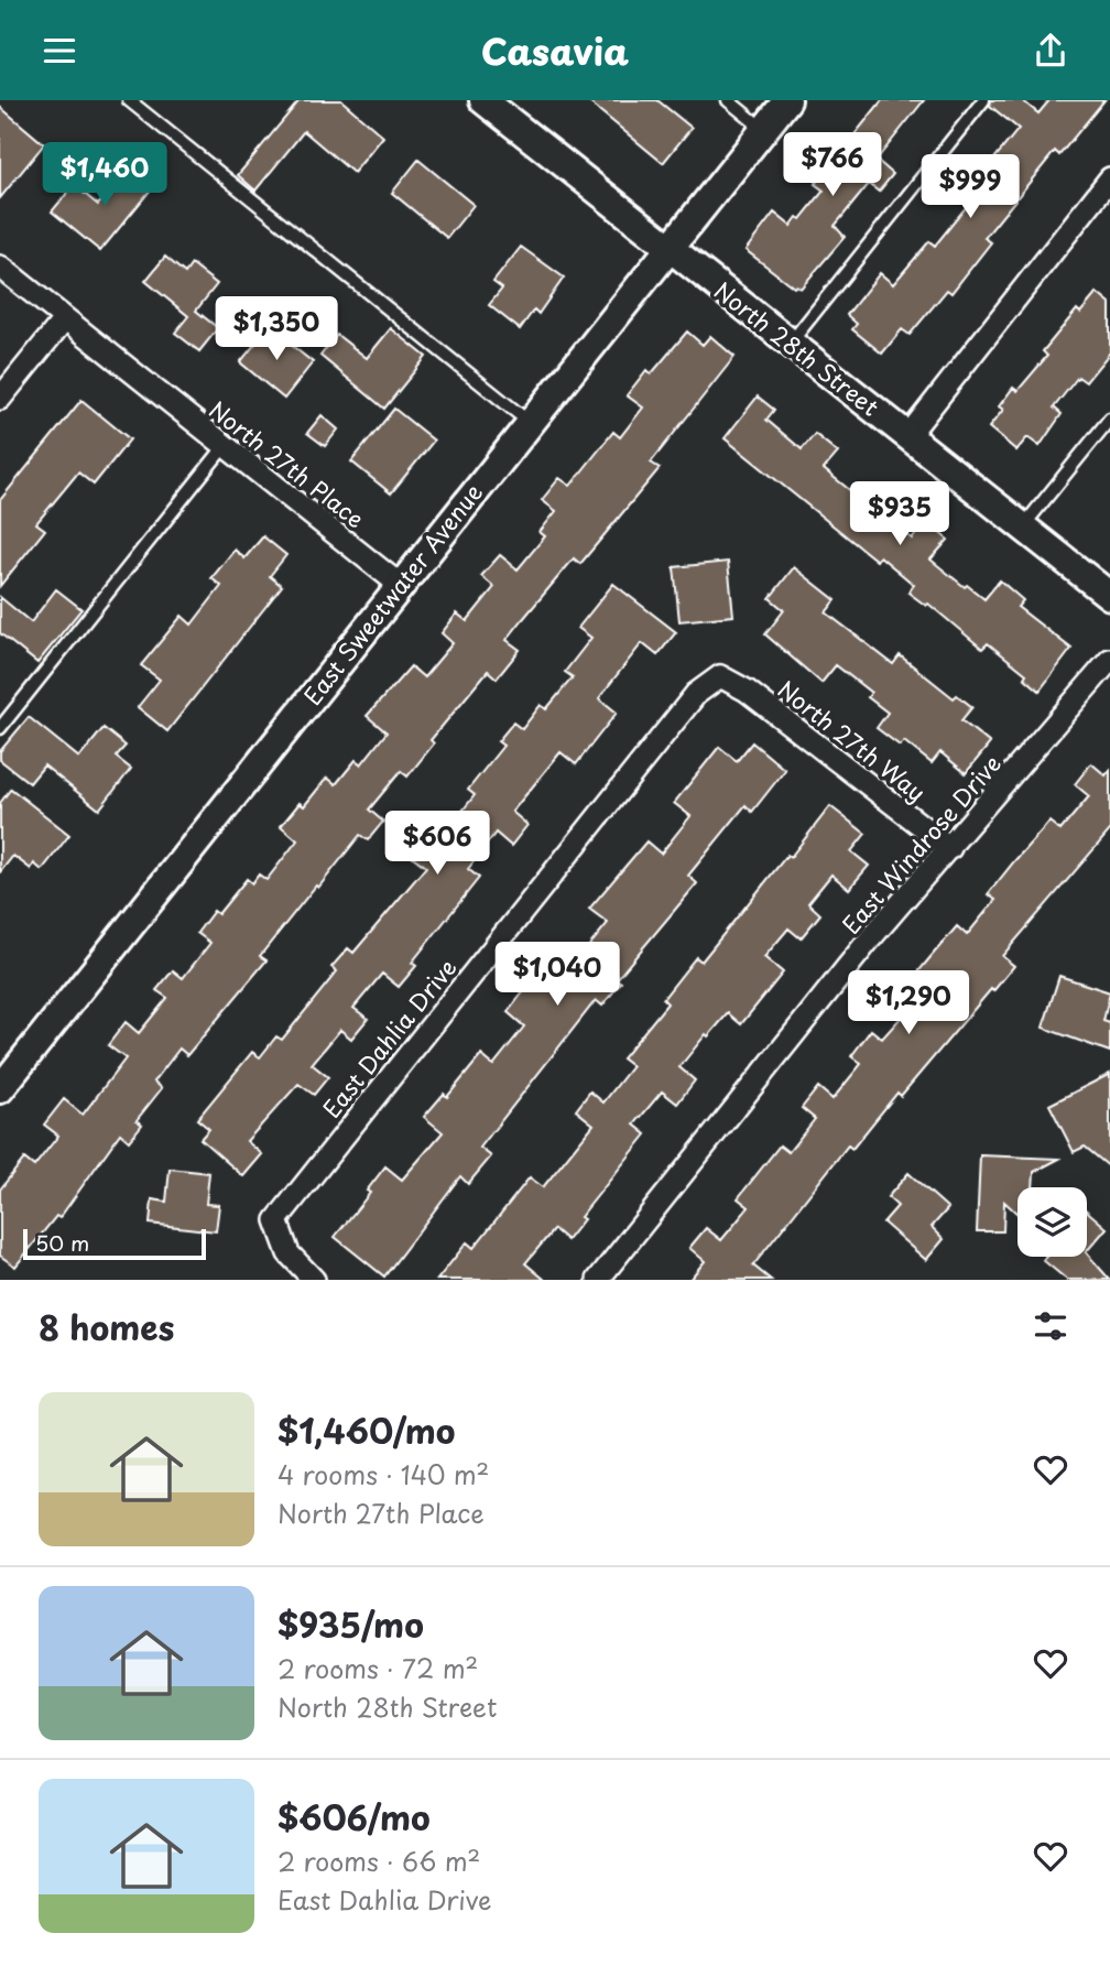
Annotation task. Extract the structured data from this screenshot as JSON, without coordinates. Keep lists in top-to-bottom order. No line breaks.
{"streets":{"street":["North 28th Street","North 27th Place","East Sweetwater Avenue","North 27th Way","East Windrose Drive","East Dahlia Drive"]},"crossings":[["North 28th Street","East Sweetwater Avenue"],["North 27th Place","East Sweetwater Avenue"],["North 27th Way","East Windrose Drive"],["North 27th Way","East Dahlia Drive"]],"scale_bar":"50 m","page":{"header":"Casavia","price":["$766","$1,460","$999","$1,350","$935","$606","$1,040","$1,290"],"scale":"50 m","heading":"8 homes","list":[{"name":"$1,460/mo","note":"4 rooms · 140 m² · North 27th Place"},{"name":"$935/mo","note":"2 rooms · 72 m² · North 28th Street"},{"name":"$606/mo","note":"2 rooms · 66 m² · East Dahlia Drive"}]}}
